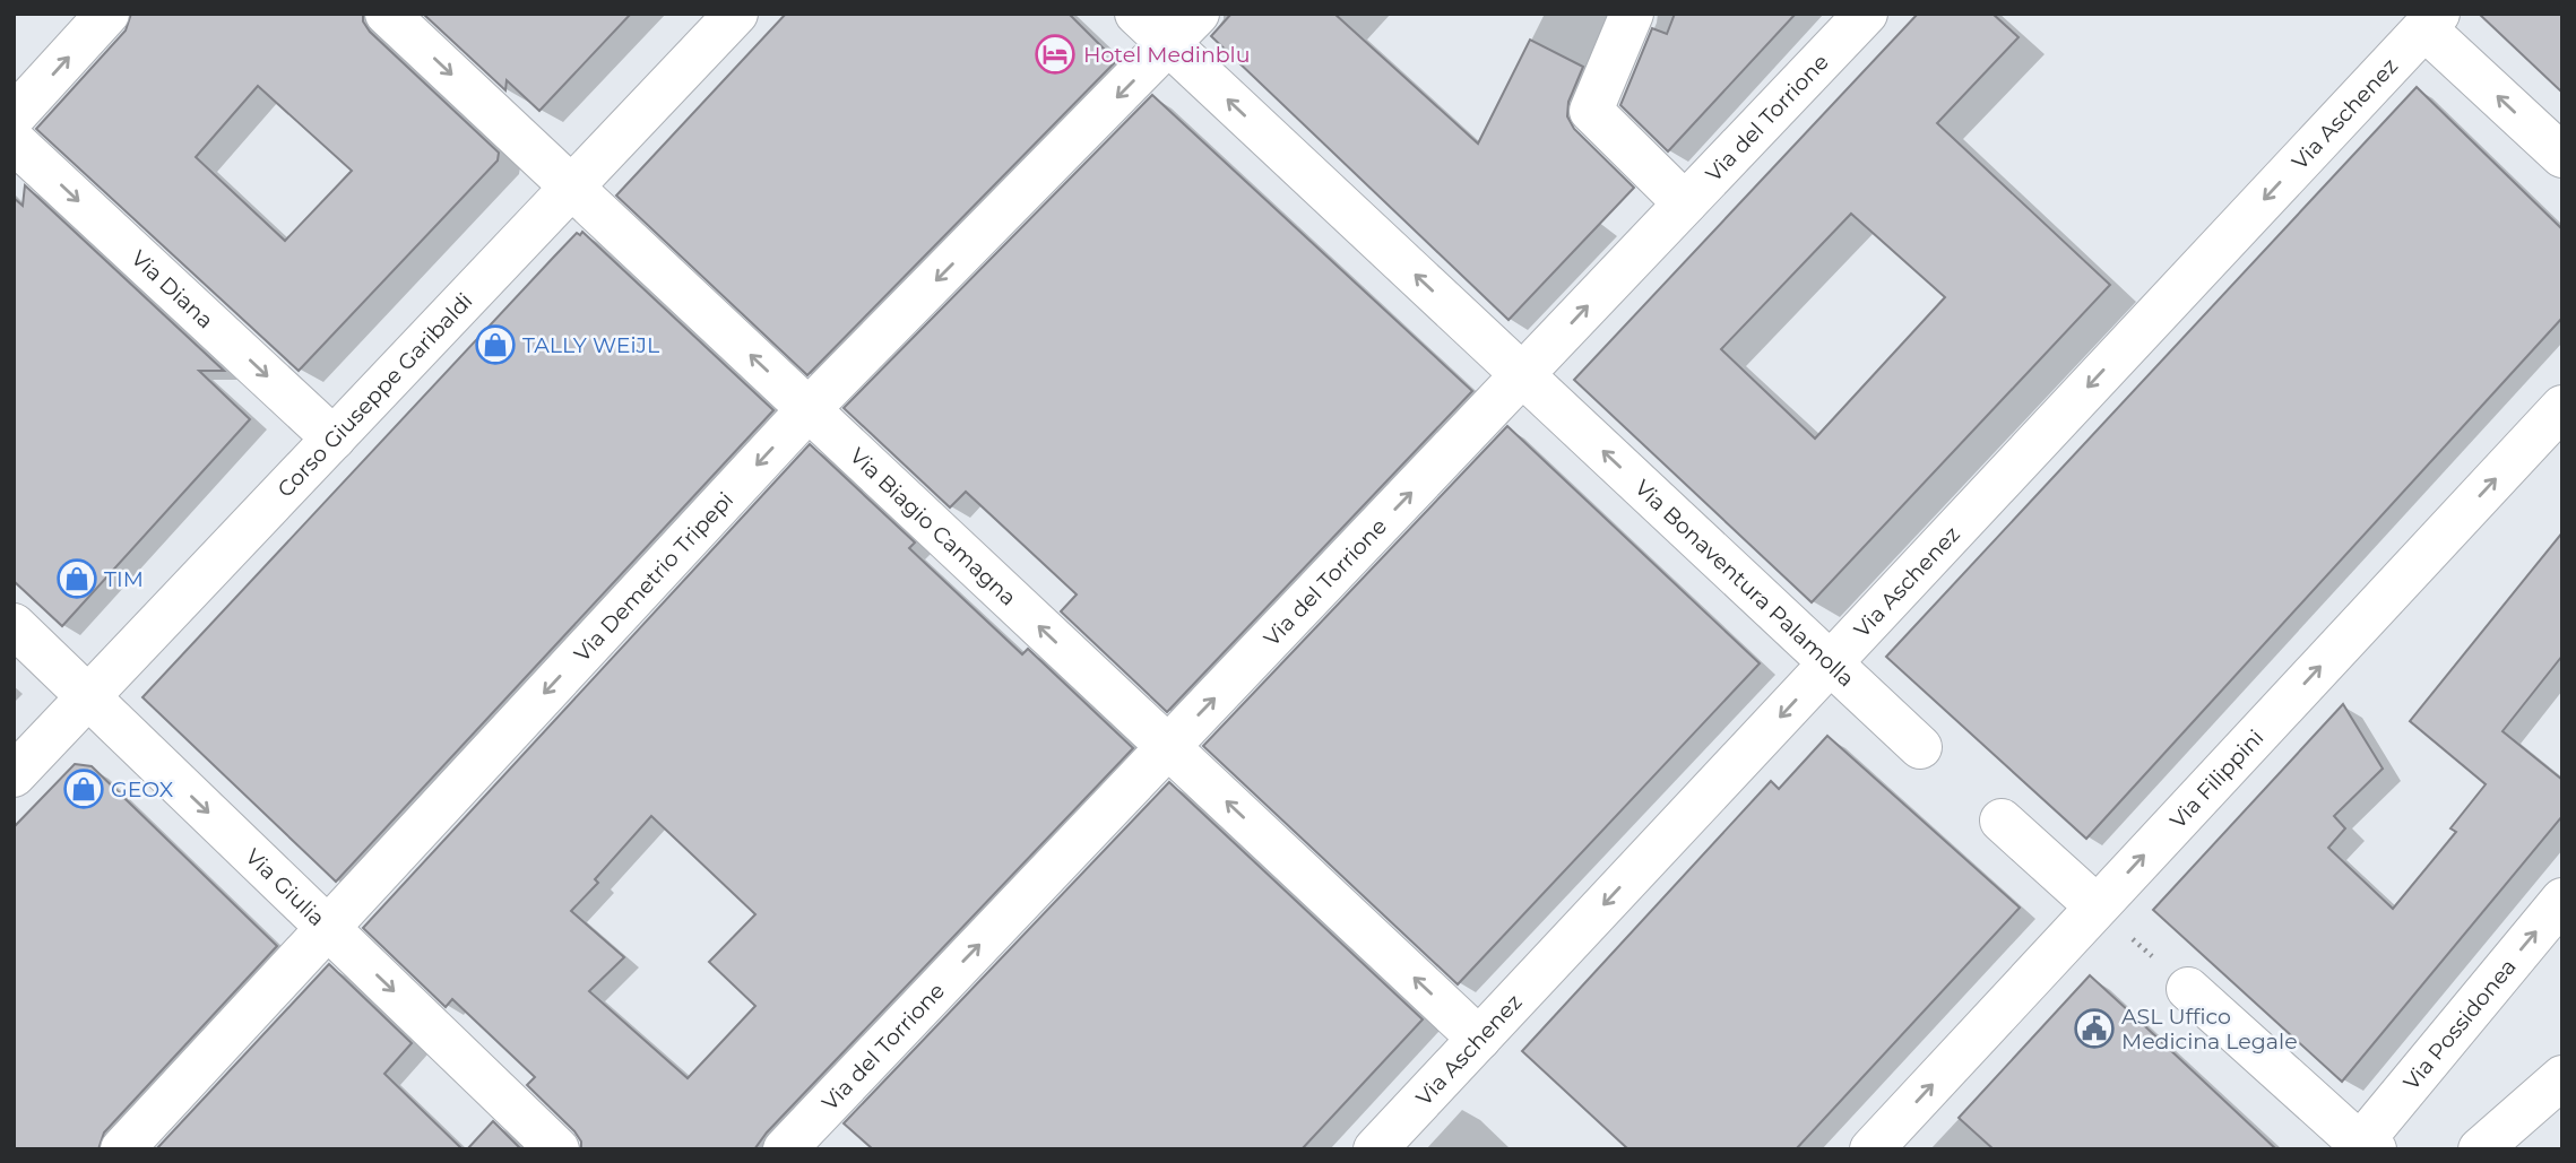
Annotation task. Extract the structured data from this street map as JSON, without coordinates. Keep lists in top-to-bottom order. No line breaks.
{"streets":{"street":["Via Aschenez","Via del Torrione","Via Diana","Corso Giuseppe Garibaldi","Via Biagio Camagna","Via Demetrio Tripepi","Via Bonaventura Palamolla","Via Filippini","Via Giulia","Via Possidonea"]},"crossings":[["Via Aschenez","Via Biagio Camagna"],["Via Aschenez","Via Bonaventura Palamolla"],["Via del Torrione","Via Biagio Camagna"],["Via del Torrione","Via Bonaventura Palamolla"],["Via Diana","Corso Giuseppe Garibaldi"],["Corso Giuseppe Garibaldi","Via Biagio Camagna"],["Corso Giuseppe Garibaldi","Via Giulia"],["Via Biagio Camagna","Via Demetrio Tripepi"],["Via Demetrio Tripepi","Via Bonaventura Palamolla"],["Via Demetrio Tripepi","Via Giulia"]],"one_way":["Via Aschenez","Via del Torrione","Via Diana","Via Demetrio Tripepi","Via Bonaventura Palamolla","Via Filippini","Via Giulia"],"places":{"hotel":["Hotel Medinblu"],"shop":["TALLY WEiJL","TIM","GEOX"],"public building":["ASL Uffico Medicina Legale"]}}
